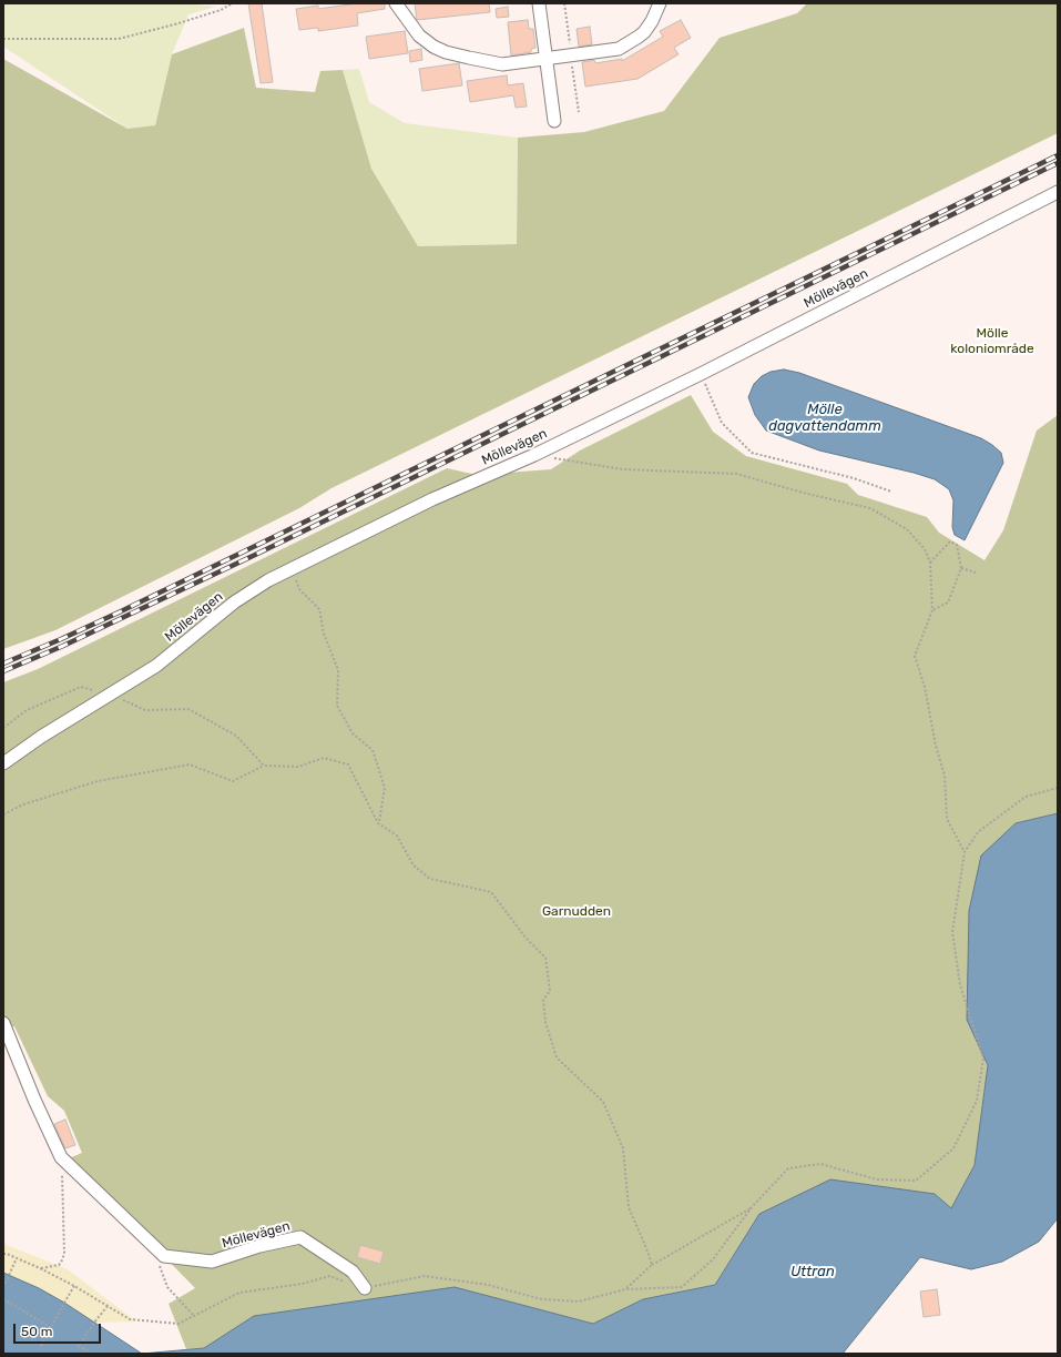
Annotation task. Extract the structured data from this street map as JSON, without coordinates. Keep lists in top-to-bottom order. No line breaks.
{"streets":{"street":["Möllevägen"]},"water":["Mölle dagvattendamm","Uttran"],"parks":["Mölle koloniområde","Garnudden"],"scale_bar":"50 m"}
